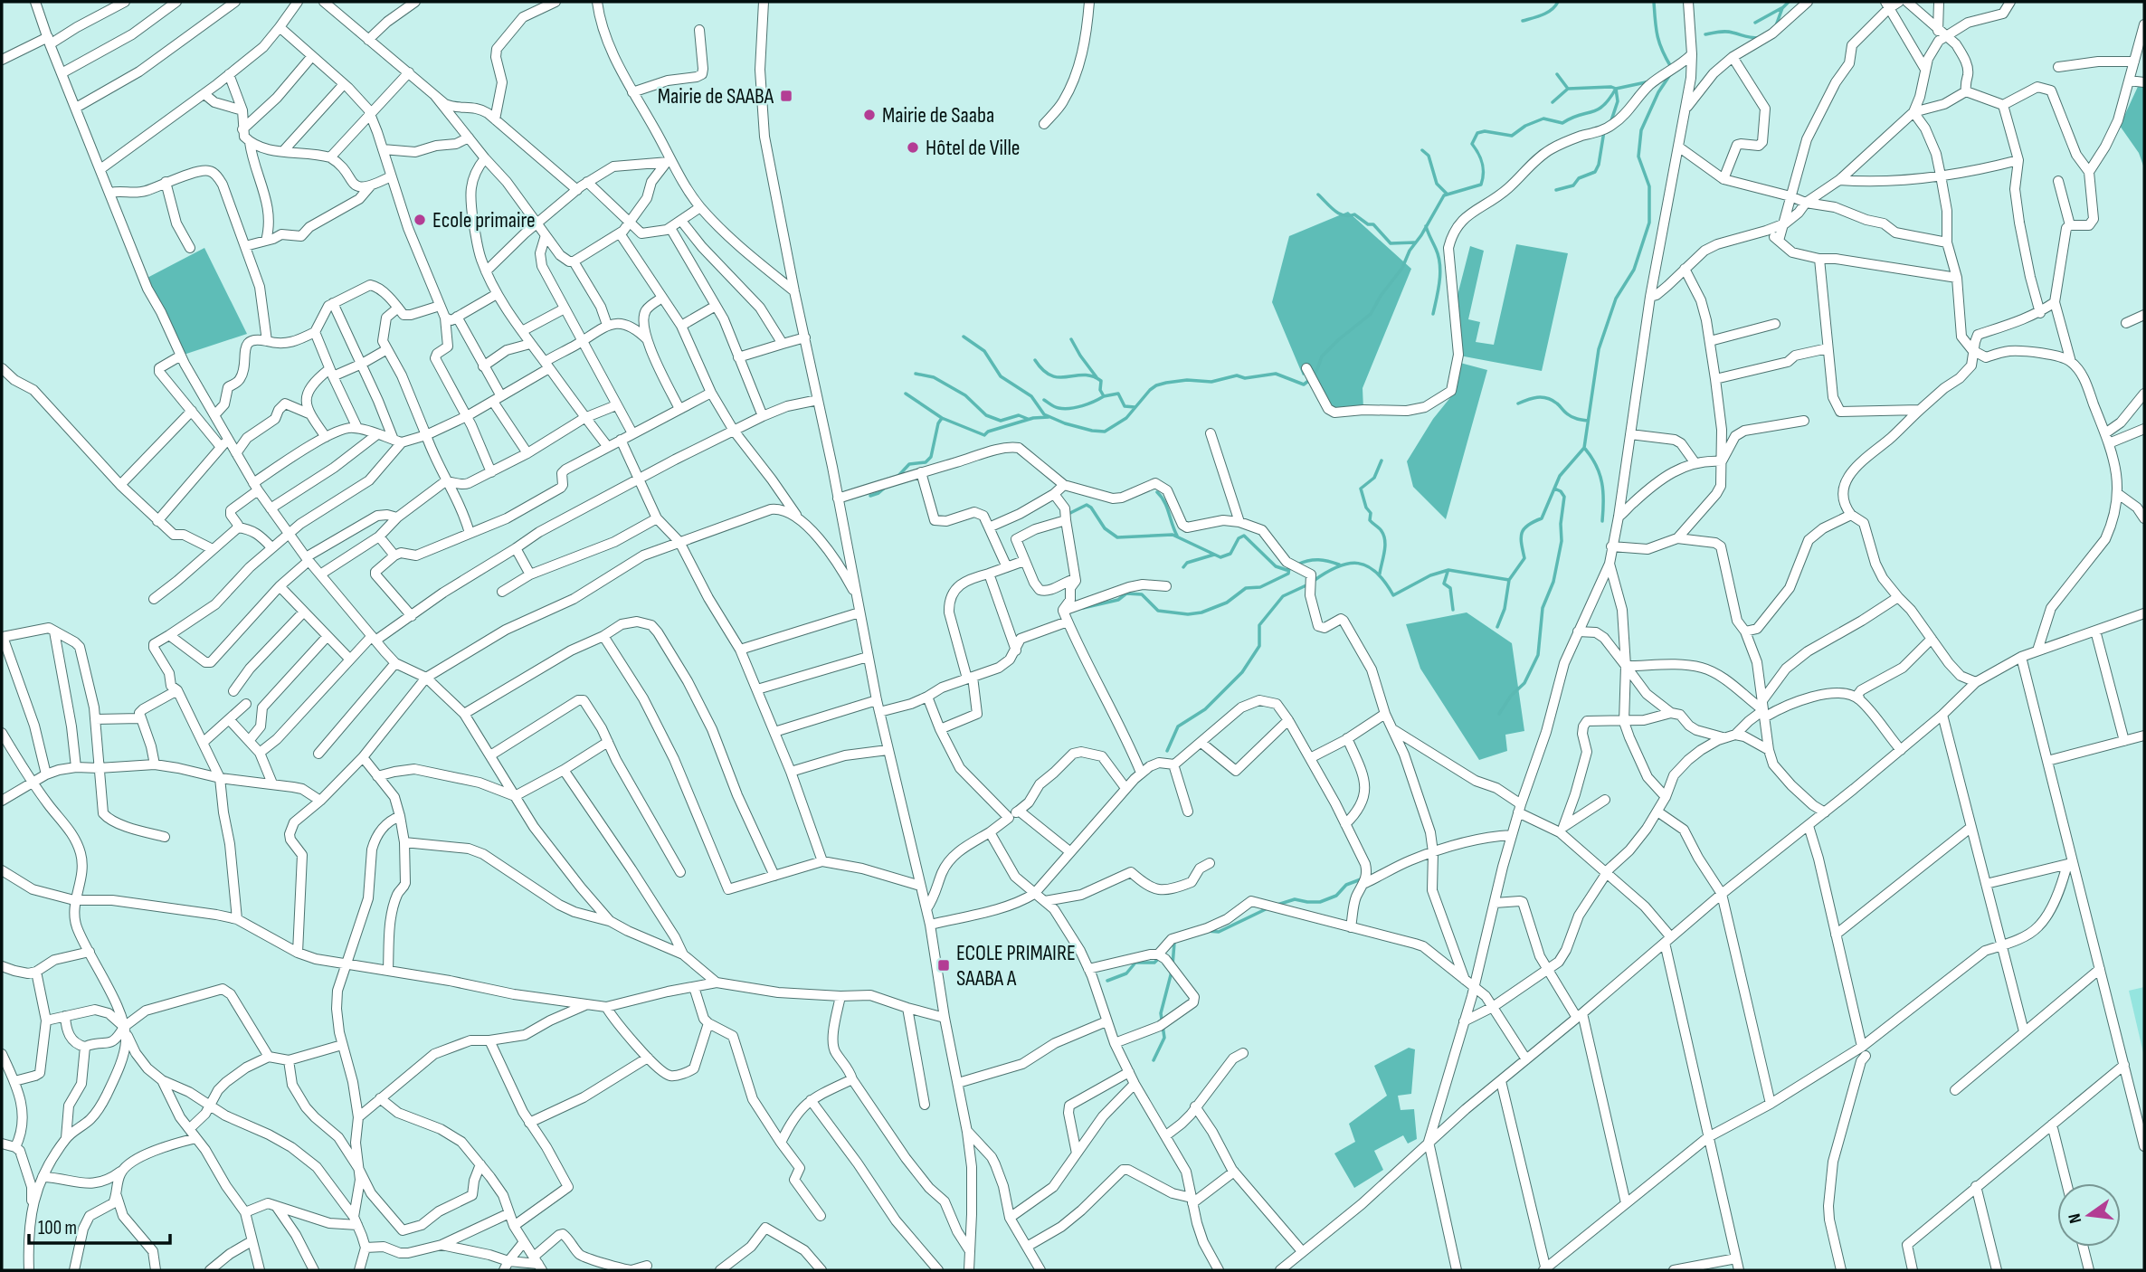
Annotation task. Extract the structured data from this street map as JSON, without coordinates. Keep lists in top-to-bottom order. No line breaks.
{"places":{"transit":["Mairie de SAABA","ECOLE PRIMAIRE SAABA A"],"other":["Mairie de Saaba","Hôtel de Ville","Ecole primaire"]},"scale_bar":"100 m","north":"left"}
